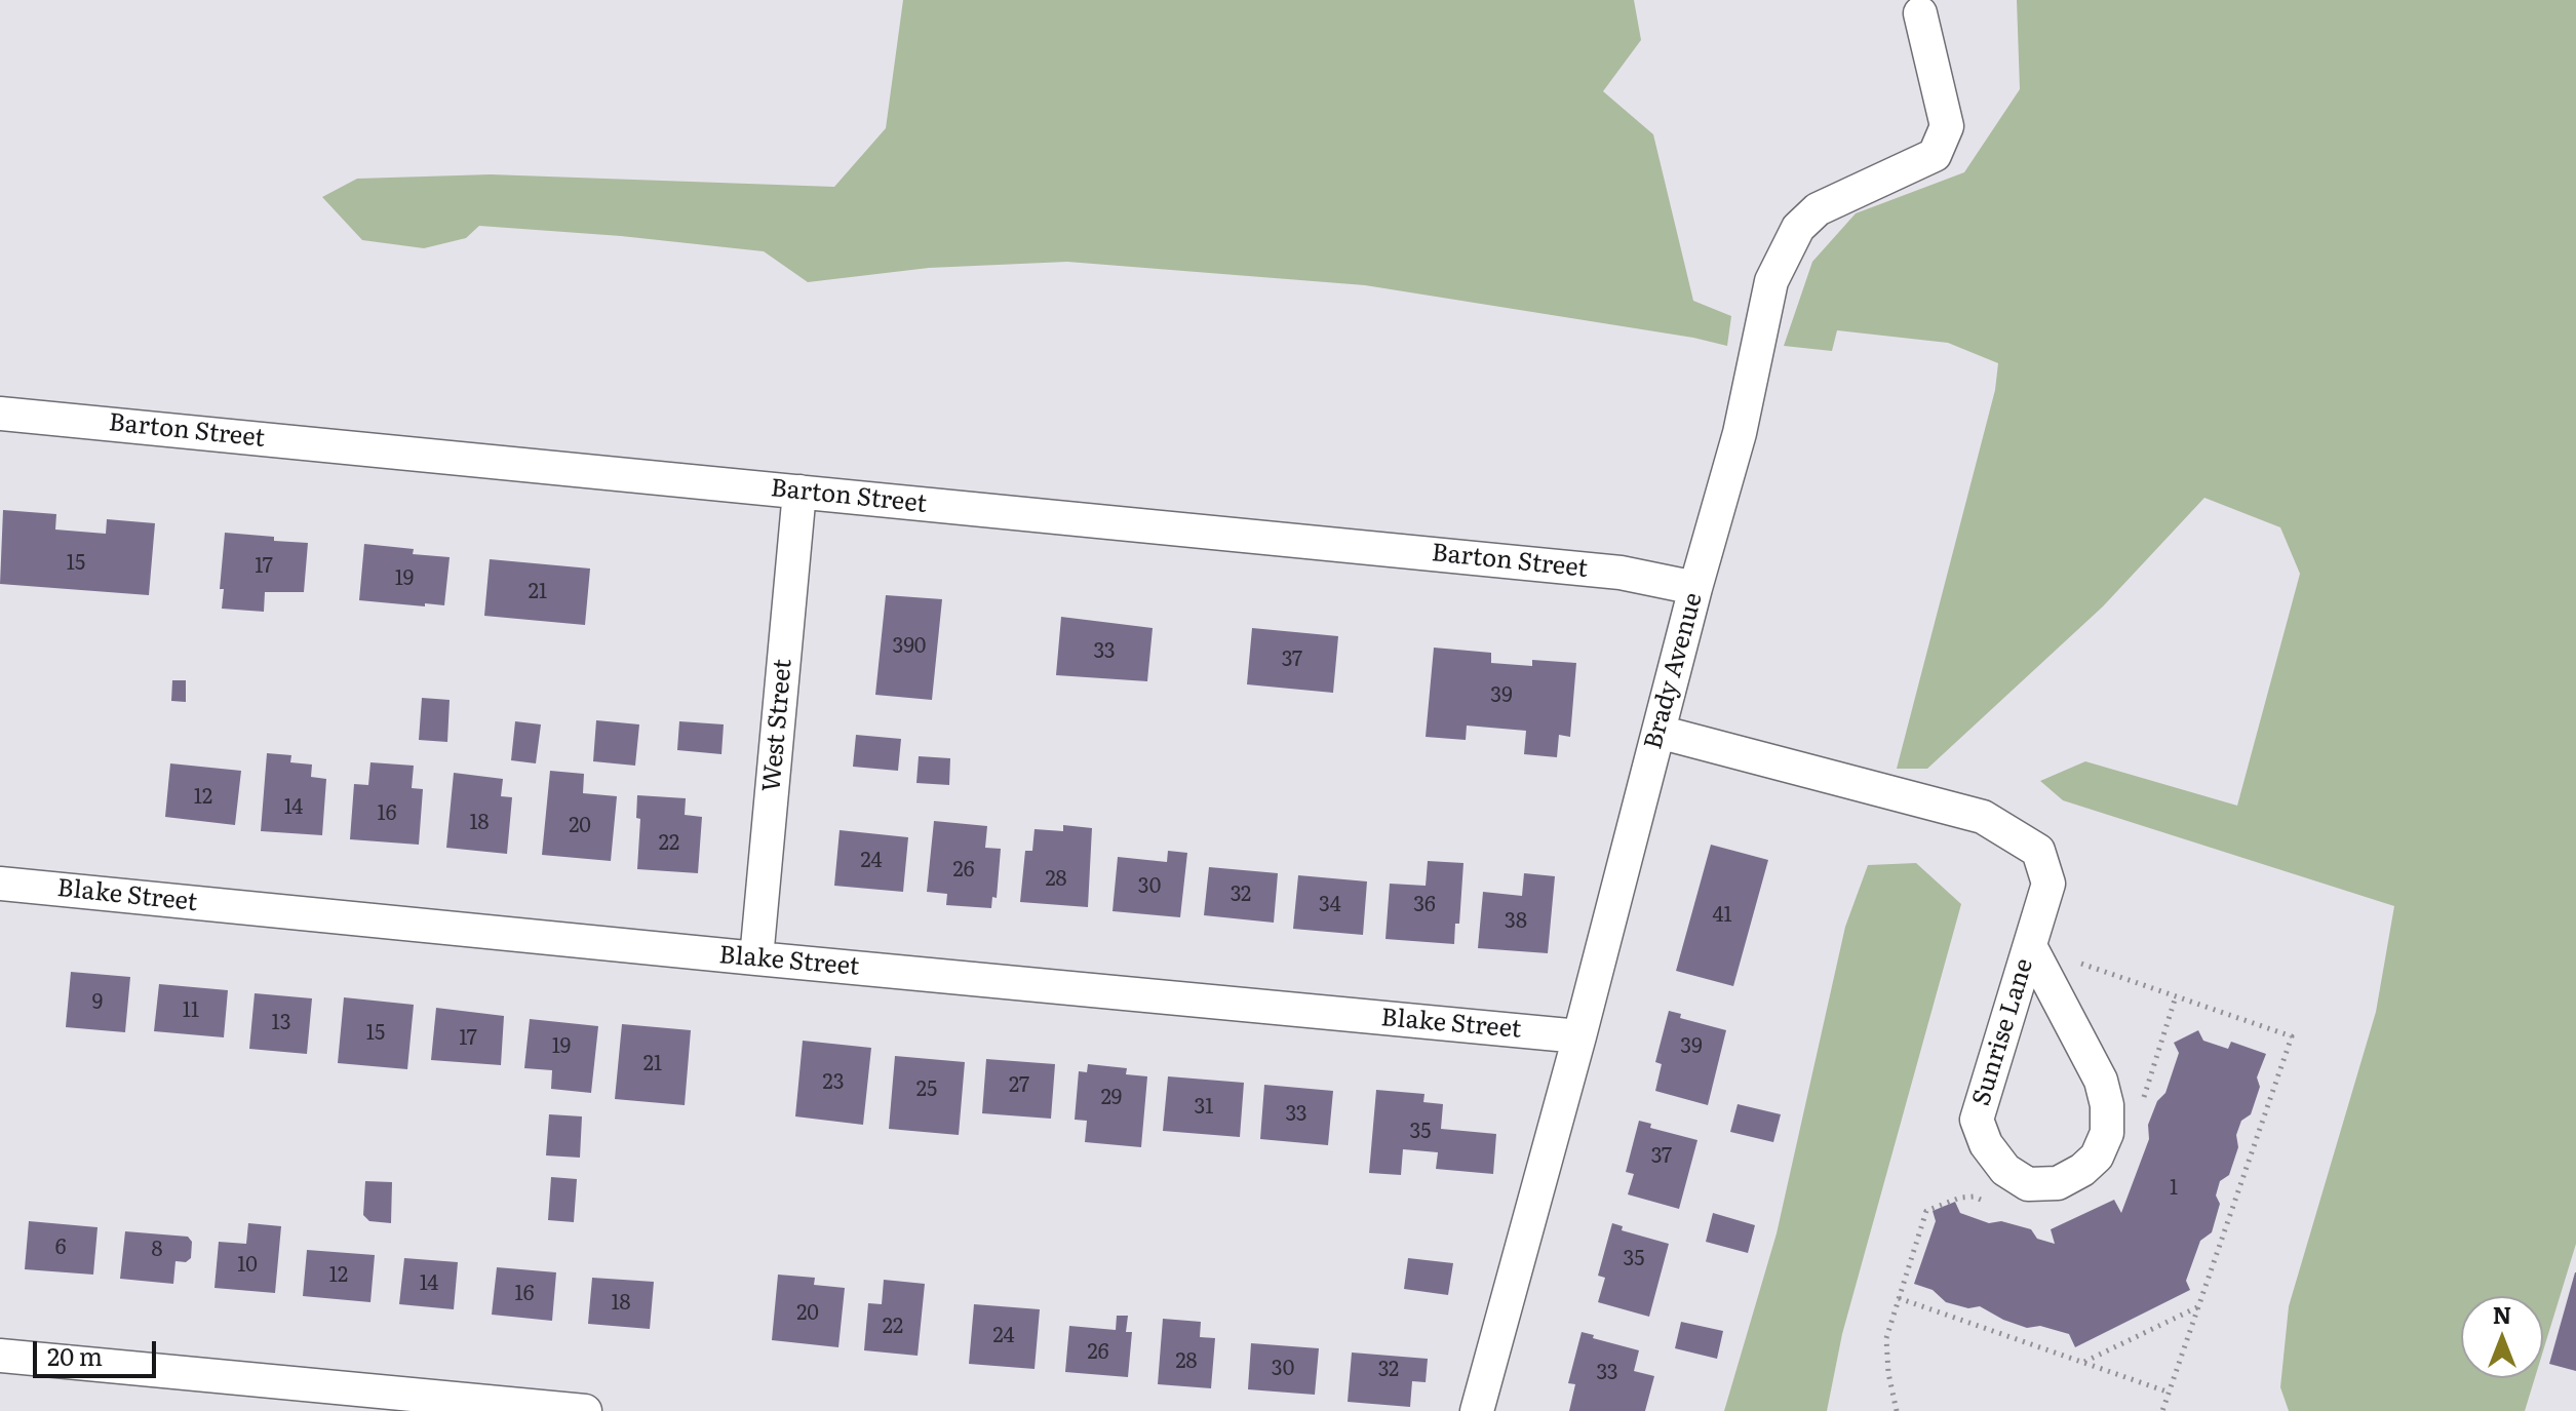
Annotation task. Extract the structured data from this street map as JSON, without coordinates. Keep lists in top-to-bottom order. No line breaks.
{"streets":{"street":["Barton Street","Brady Avenue","West Street","Blake Street","Sunrise Lane"]},"crossings":[["Barton Street","Brady Avenue"],["Barton Street","West Street"],["Brady Avenue","Blake Street"],["Brady Avenue","Sunrise Lane"],["West Street","Blake Street"]],"house_numbers":["15","17","19","21","390","33","37","39","12","14","16","18","20","22","24","26","28","30","32","34","36","41","38","9","11","13","15","17","19","39","21","23","27","25","29","31","33","35","37","1","6","8","35","10","12","14","16","18","20","22","24","26","28","30","32","33"],"scale_bar":"20 m","north":"top"}
